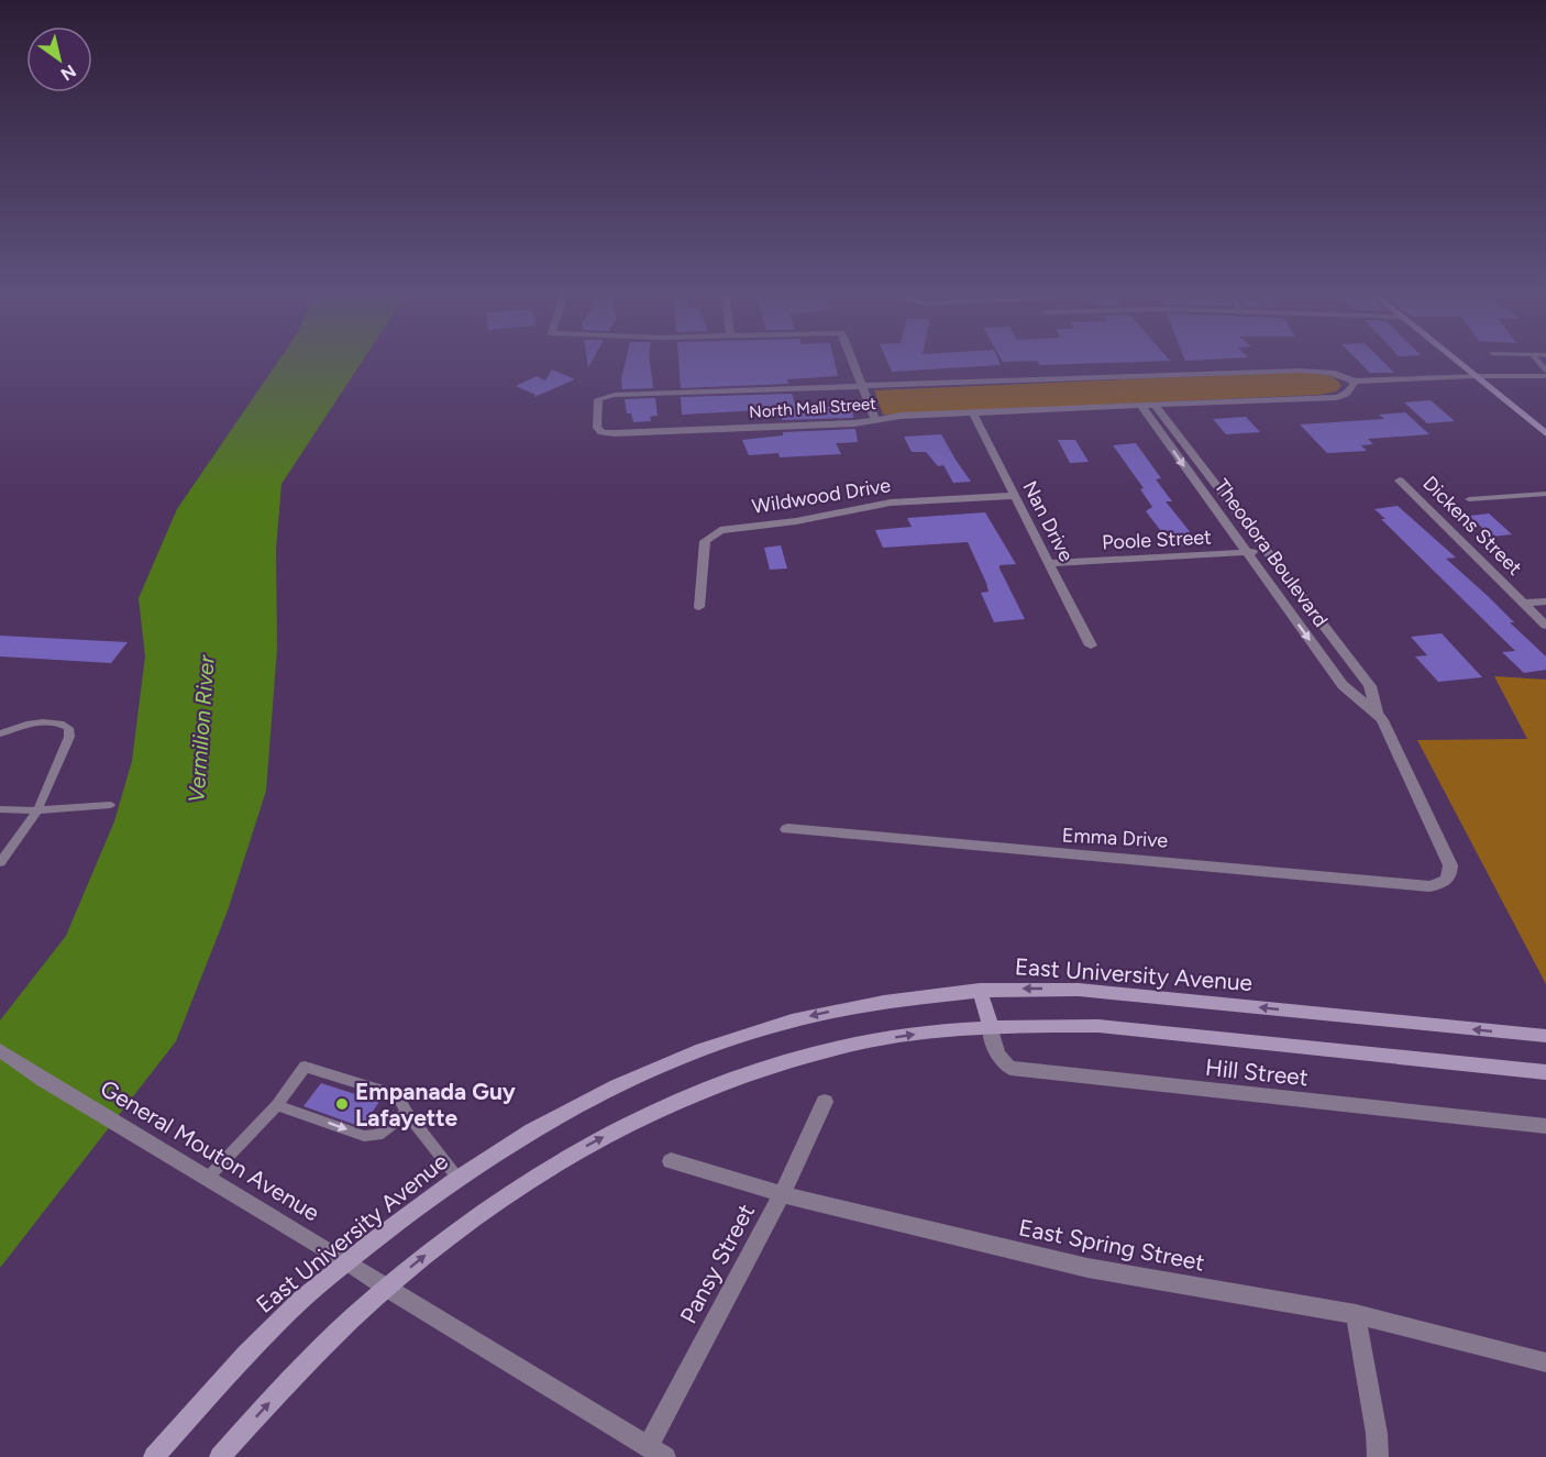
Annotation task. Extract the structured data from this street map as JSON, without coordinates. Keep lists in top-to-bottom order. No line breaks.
{"streets":{"main road":["East University Avenue"],"street":["North Mall Street","Wildwood Drive","Nan Drive","Dickens Street","Poole Street","Theodora Boulevard","Emma Drive","Hill Street","General Mouton Avenue","East Spring Street","Pansy Street"]},"crossings":[["North Mall Street","Nan Drive"],["North Mall Street","Theodora Boulevard"],["Wildwood Drive","Nan Drive"],["Nan Drive","Poole Street"],["Poole Street","Theodora Boulevard"],["Theodora Boulevard","Emma Drive"],["East University Avenue","General Mouton Avenue"],["General Mouton Avenue","Pansy Street"],["East Spring Street","Pansy Street"]],"water":["Vermilion River"],"places":["Empanada Guy Lafayette"],"north":"bottom right"}
